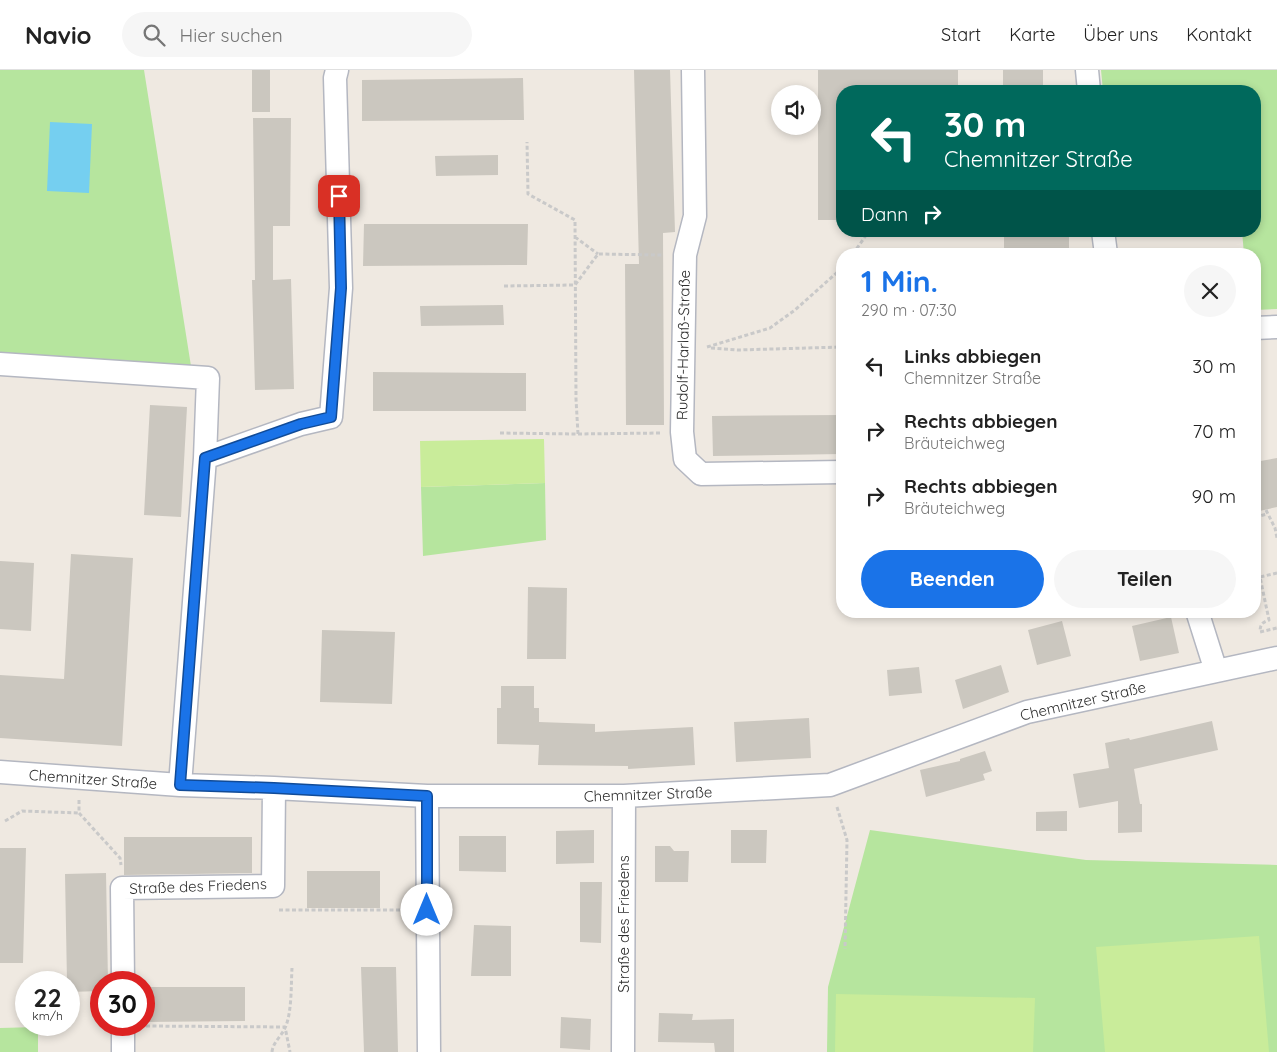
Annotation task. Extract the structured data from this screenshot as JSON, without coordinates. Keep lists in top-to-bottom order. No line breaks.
{"streets":{"street":["Rudolf-Harlaß-Straße","Chemnitzer Straße","Straße des Friedens"]},"crossings":[["Chemnitzer Straße","Straße des Friedens"]],"page":{"header":"Navio","search":"Hier suchen","nav":["Start","Karte","Über uns","Kontakt"],"turn":["30 m","Chemnitzer Straße"],"then":"Dann","heading":["1 Min.","290 m · 07:30"],"list":[{"name":"Links abbiegen","note":"Chemnitzer Straße","value":"30 m"},{"name":"Rechts abbiegen","note":"Bräuteichweg","value":"70 m"},{"name":"Rechts abbiegen","note":"Bräuteichweg","value":"90 m"}],"buttons":["Beenden","Teilen"],"speed":"22 km/h","limit":"30"}}
